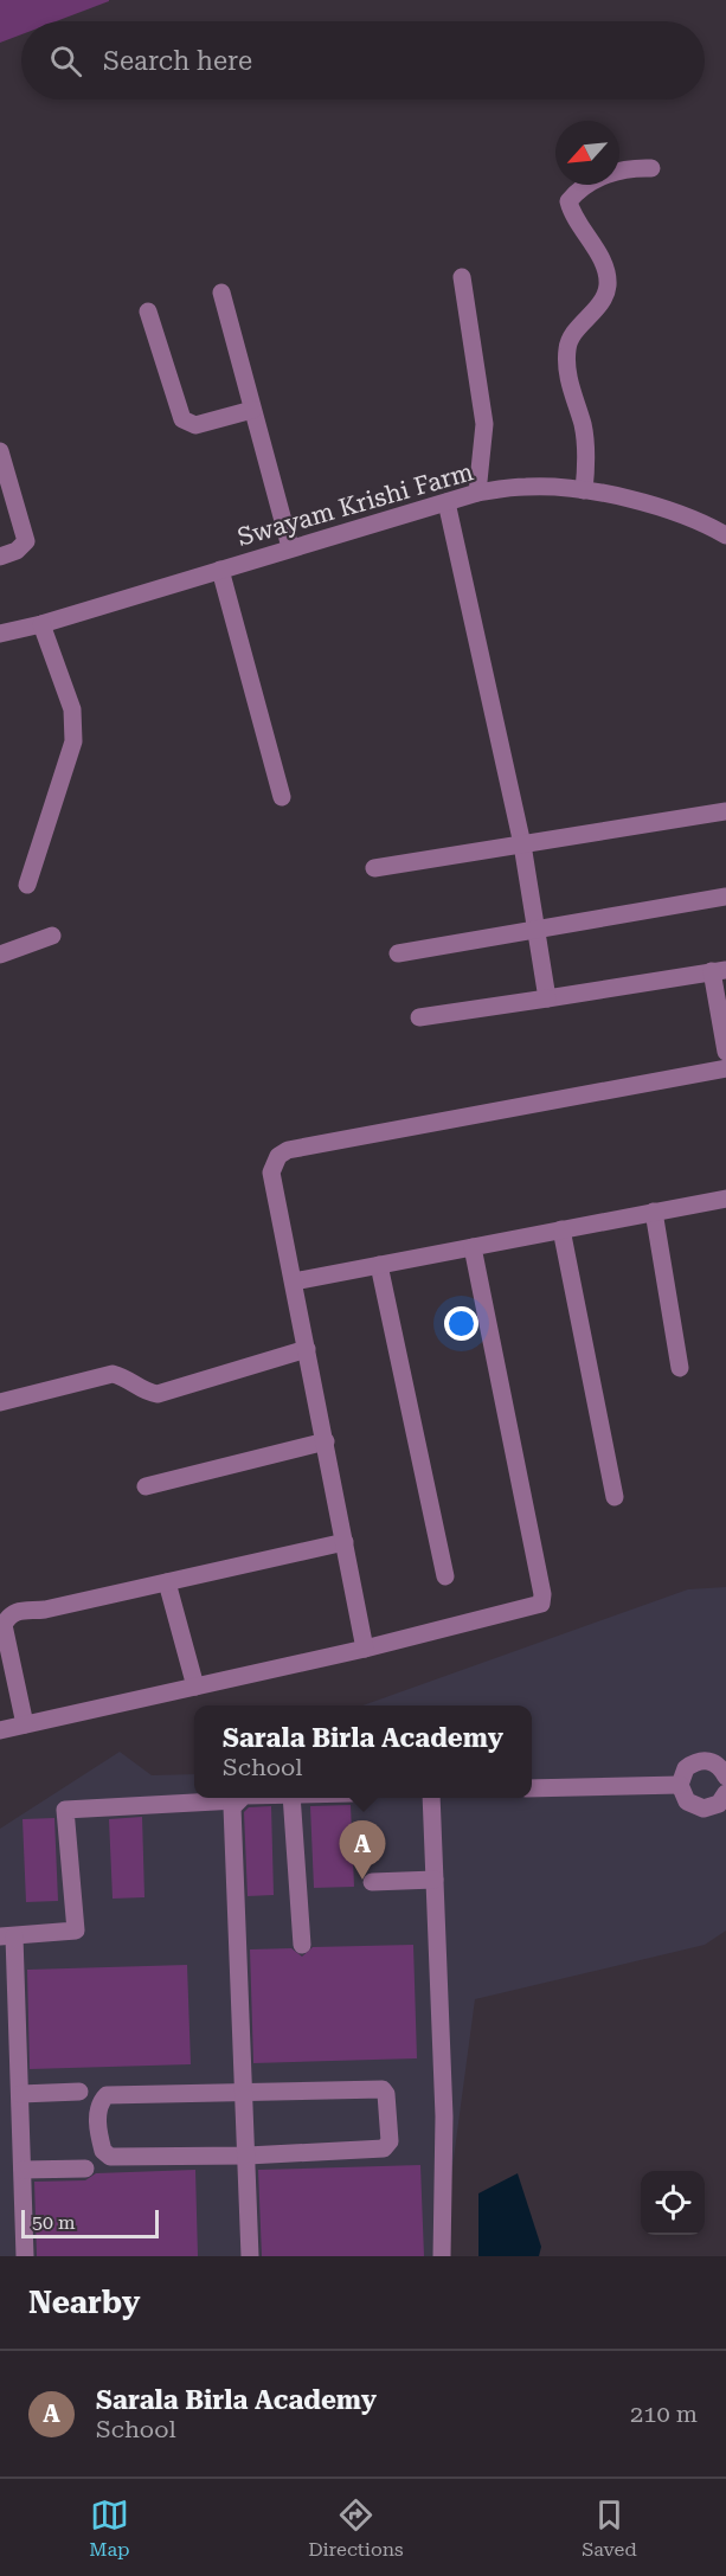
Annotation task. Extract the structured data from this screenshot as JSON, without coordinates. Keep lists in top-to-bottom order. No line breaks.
{"streets":{"street":["Swayam Krishi Farm"]},"scale_bar":"50 m","north":"bottom left","page":{"search":"Search here","popup":["Sarala Birla Academy","School"],"pins":"A","scale":"50 m","heading":"Nearby","list":[{"mark":"A","name":"Sarala Birla Academy","note":"School","value":"210 m"}],"nav":["Map","Directions","Saved"]}}
